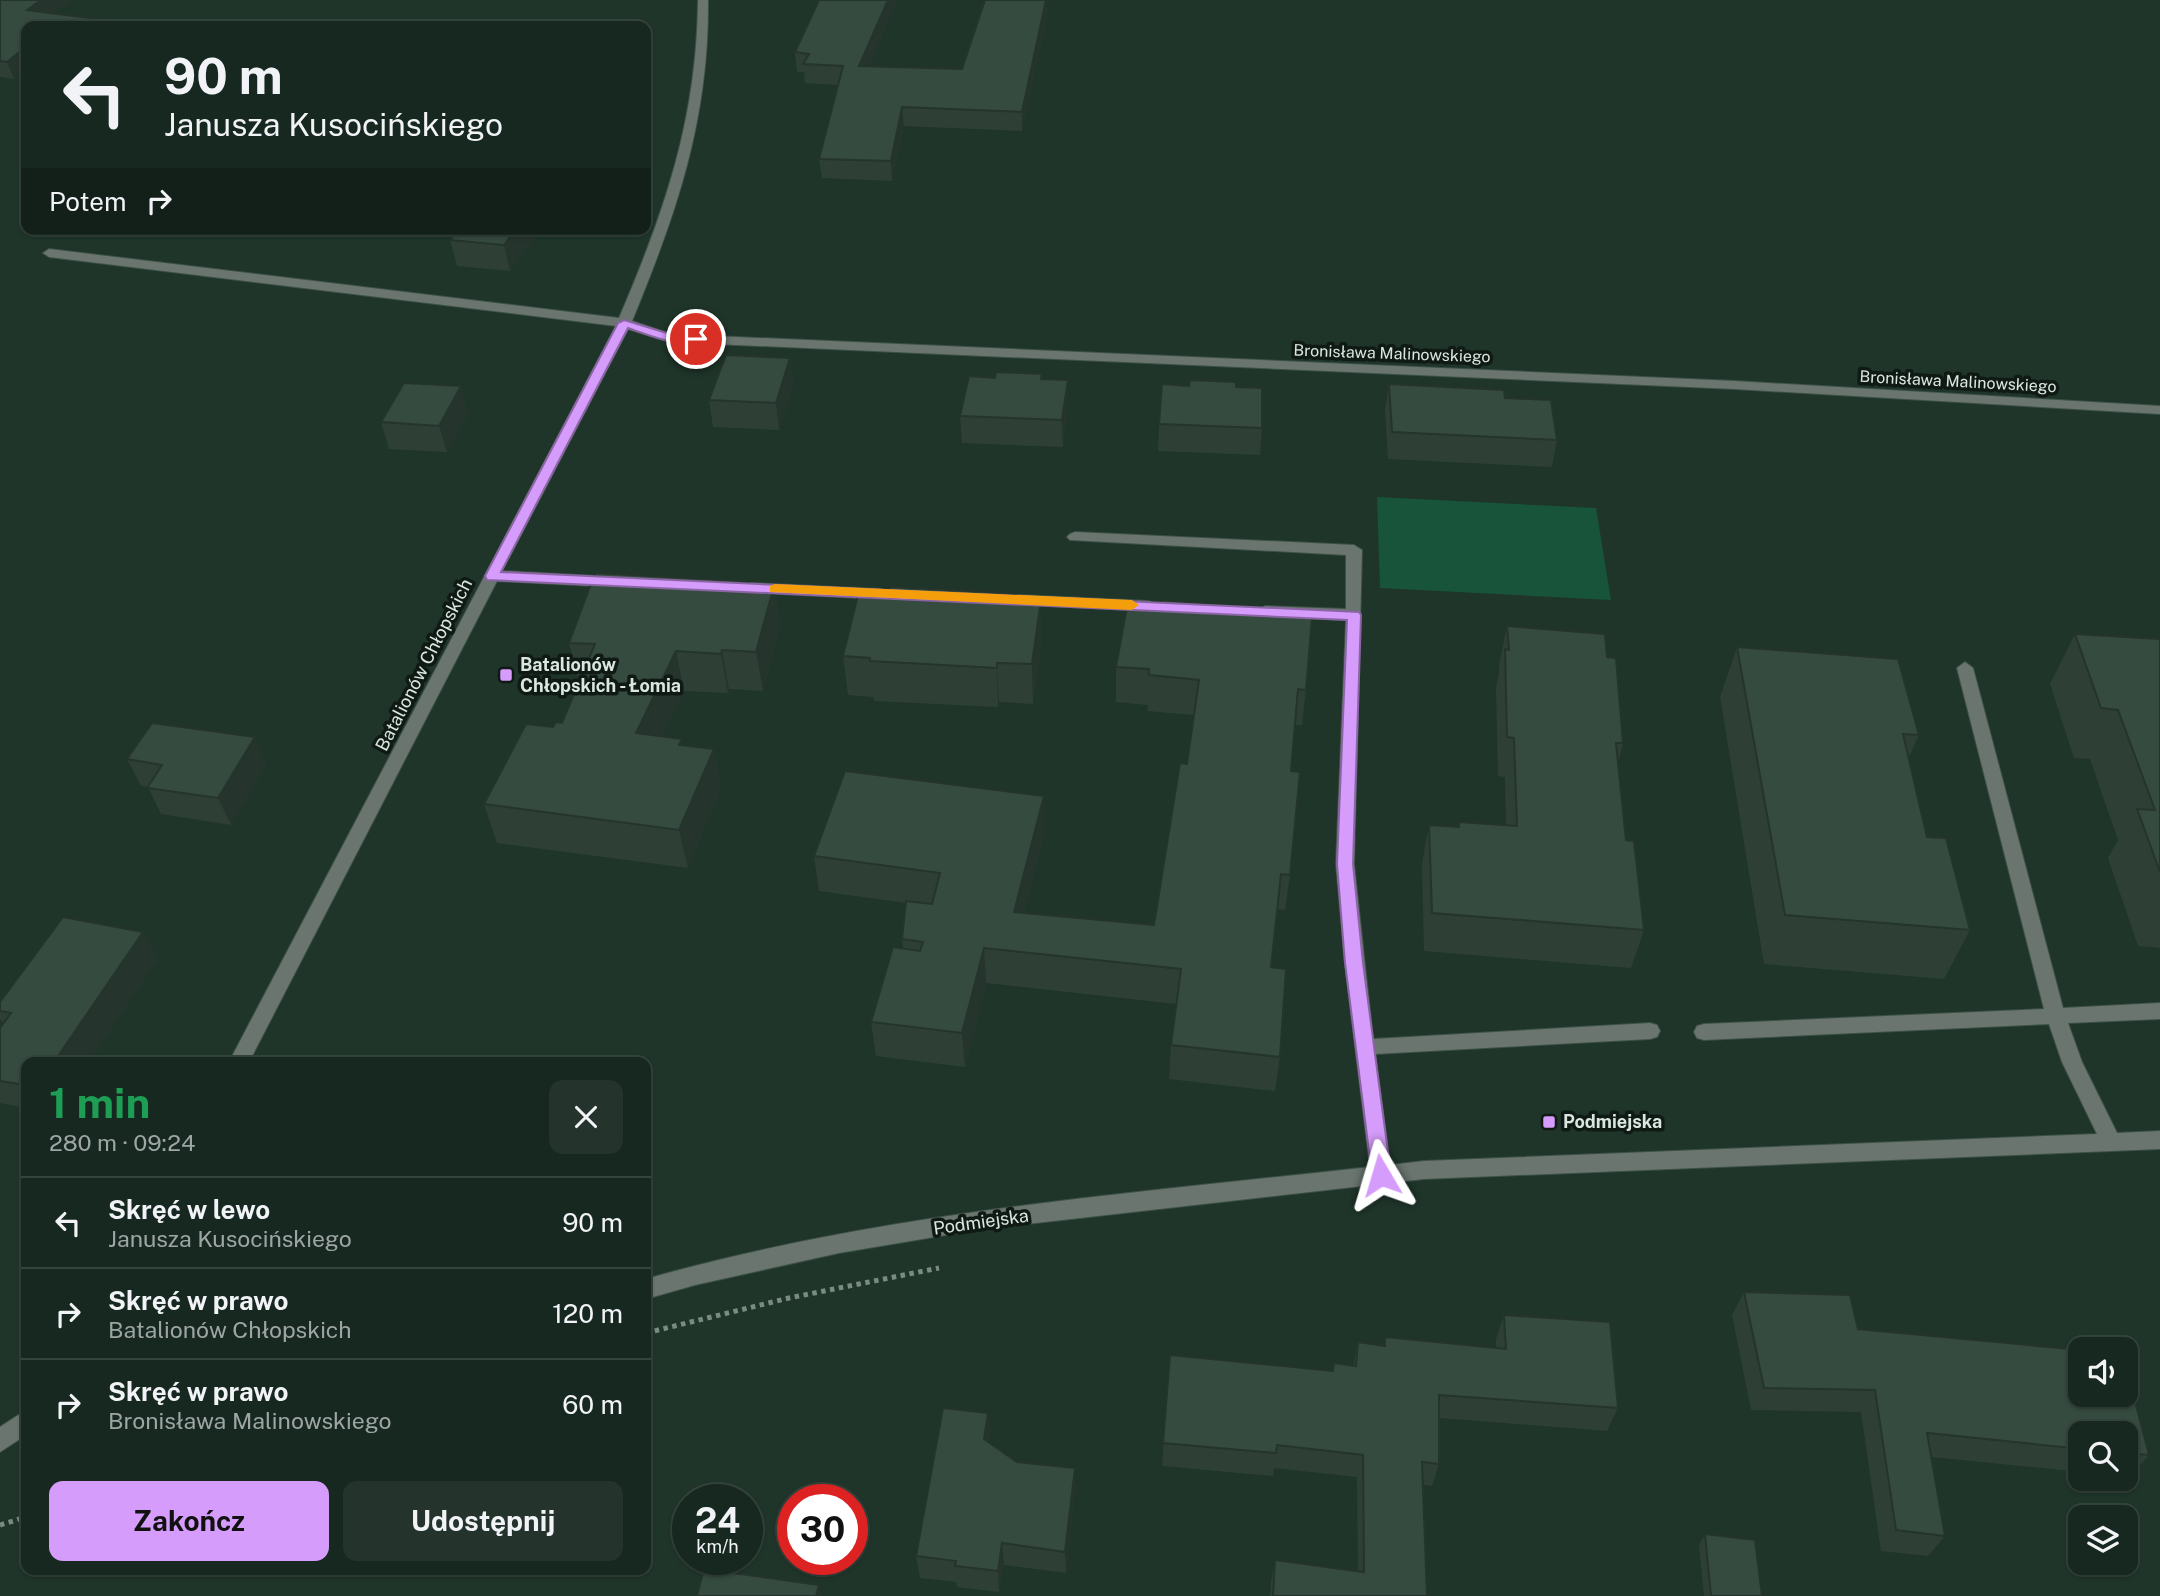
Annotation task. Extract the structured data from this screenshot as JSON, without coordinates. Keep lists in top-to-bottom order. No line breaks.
{"streets":{"street":["Bronisława Malinowskiego","Batalionów Chłopskich","Podmiejska"]},"crossings":[["Bronisława Malinowskiego","Batalionów Chłopskich"]],"places":{"transit":["Batalionów Chłopskich - Łomia","Podmiejska"]},"page":{"turn":["90 m","Janusza Kusocińskiego"],"then":"Potem","heading":["1 min","280 m · 09:24"],"list":[{"name":"Skręć w lewo","note":"Janusza Kusocińskiego","value":"90 m"},{"name":"Skręć w prawo","note":"Batalionów Chłopskich","value":"120 m"},{"name":"Skręć w prawo","note":"Bronisława Malinowskiego","value":"60 m"}],"buttons":["Zakończ","Udostępnij"],"speed":"24 km/h","limit":"30"}}
